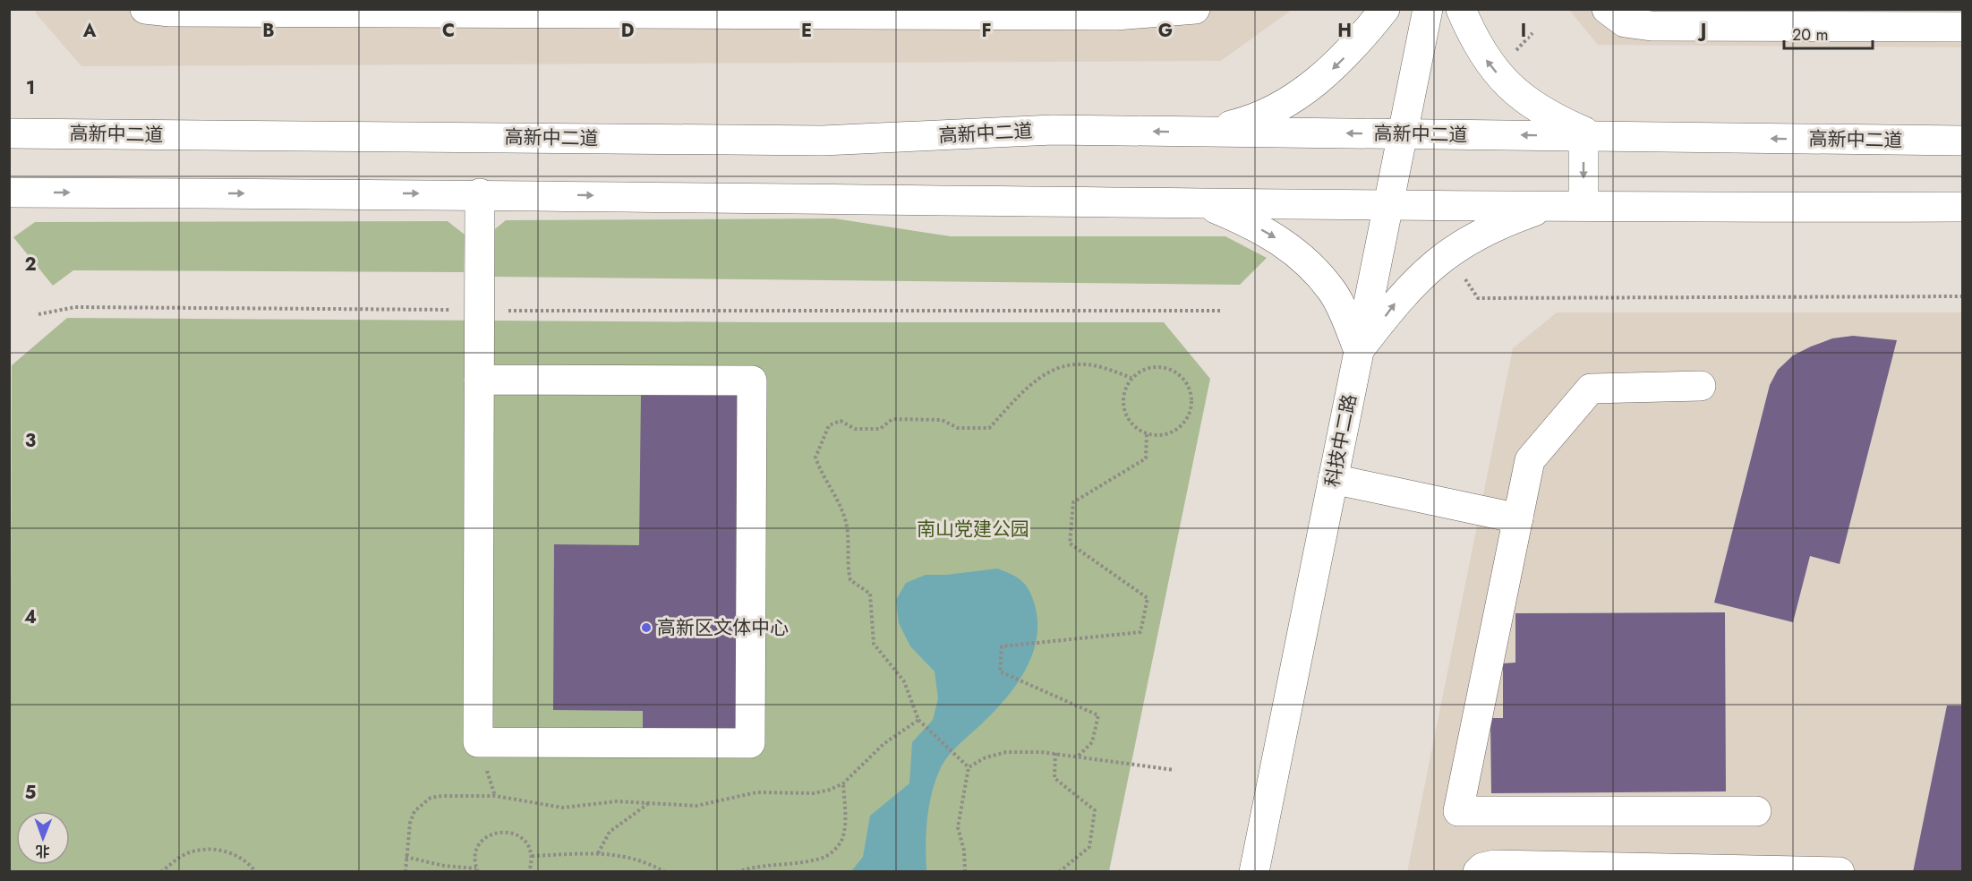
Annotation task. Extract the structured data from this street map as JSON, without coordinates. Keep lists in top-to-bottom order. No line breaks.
{"streets":{"main road":["高新中二道","科技中二路"]},"crossings":[["高新中二道","科技中二路"]],"parks":["南山党建公园"],"places":["高新区文体中心"],"scale_bar":"20 m","north":"bottom","grid":{"columns":["A","B","C","D","E","F","G","H","I","J"],"rows":["1","2","3","4","5"]}}
